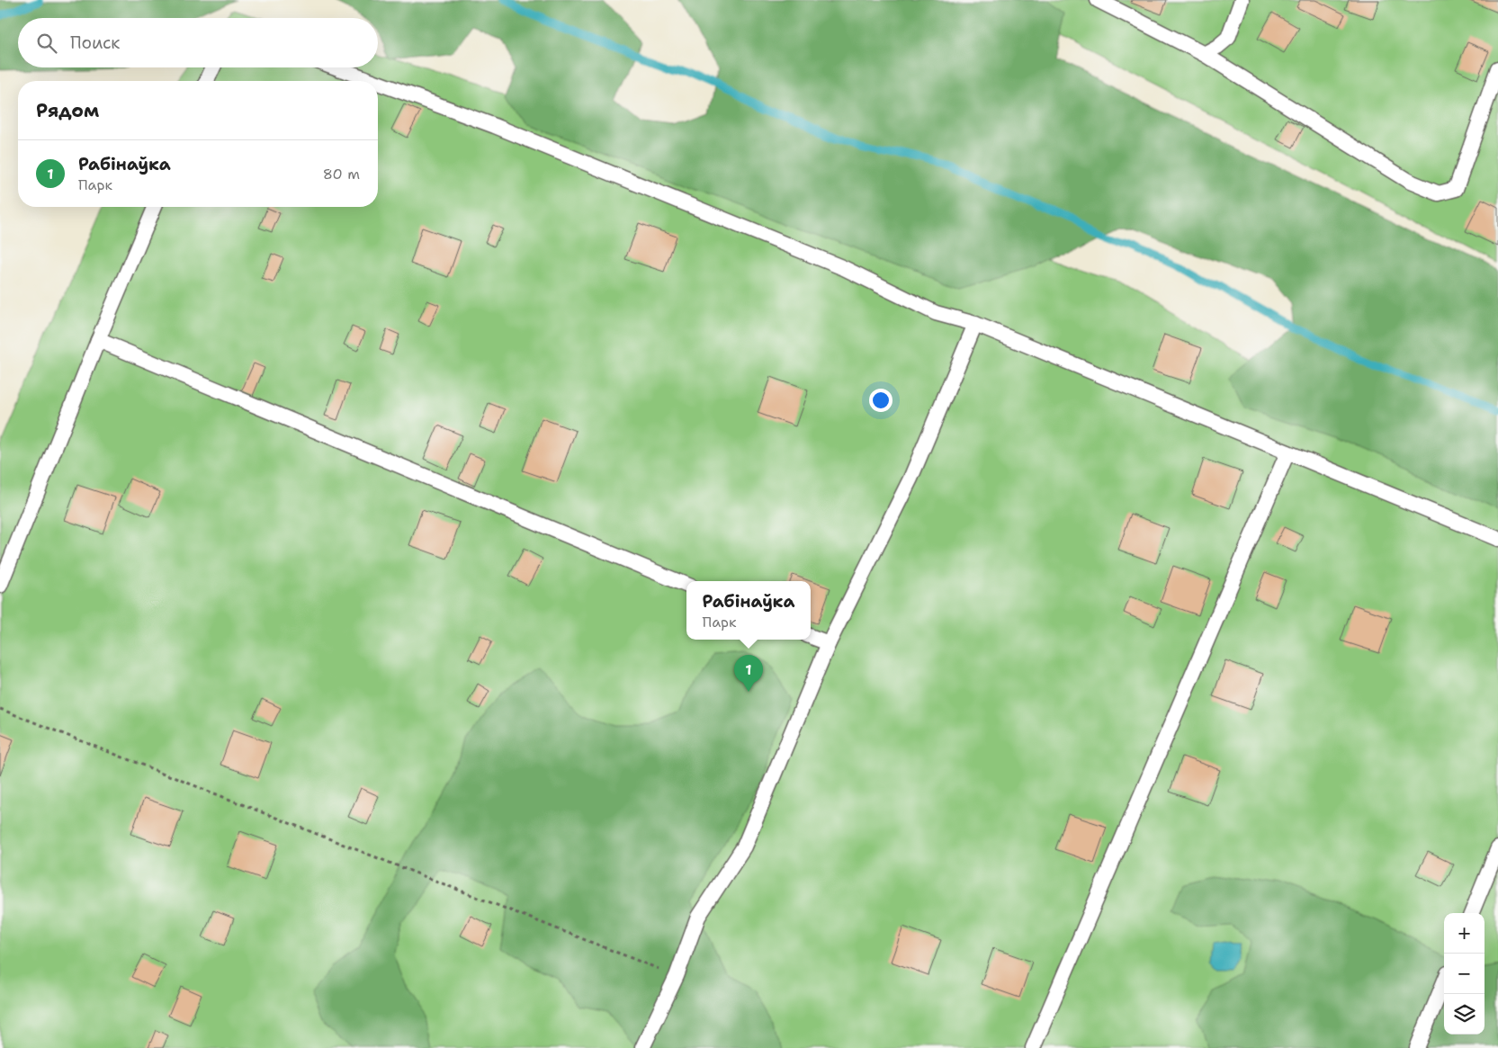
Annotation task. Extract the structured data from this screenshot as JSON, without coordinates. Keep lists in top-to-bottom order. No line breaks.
{"page":{"search":"Поиск","heading":"Рядом","list":[{"mark":"1","name":"Рабінаўка","note":"Парк","value":"80 m"}],"popup":["Рабінаўка","Парк"],"pins":"1","map_buttons":["+","−"]}}
